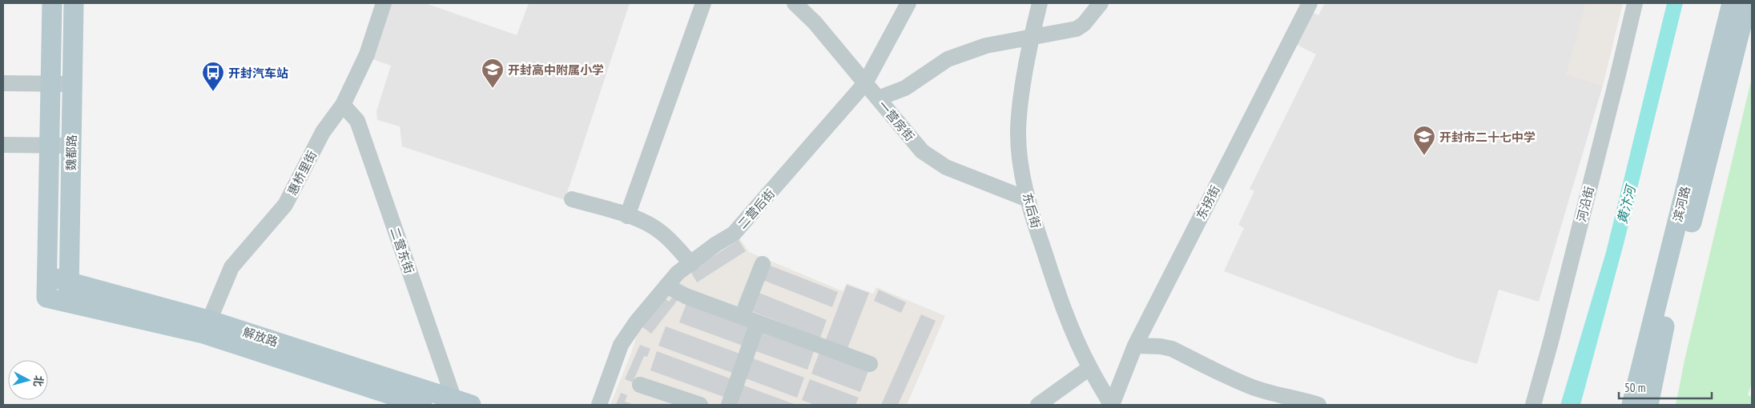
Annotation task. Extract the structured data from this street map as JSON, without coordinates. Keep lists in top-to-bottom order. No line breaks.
{"streets":{"main road":["魏都路","滨河路","解放路"],"street":["一营房街","惠桥里街","东拐街","河沿街","二营后街","东后街","二营东街"]},"crossings":[["一营房街","二营后街"],["一营房街","东后街"],["魏都路","解放路"],["惠桥里街","二营东街"],["惠桥里街","解放路"],["东拐街","东后街"],["二营东街","解放路"]],"water":["黄汴河"],"places":{"school or university":["开封高中附属小学","开封市二十七中学"],"bus stop":["开封汽车站"]},"scale_bar":"50 m","north":"right"}
